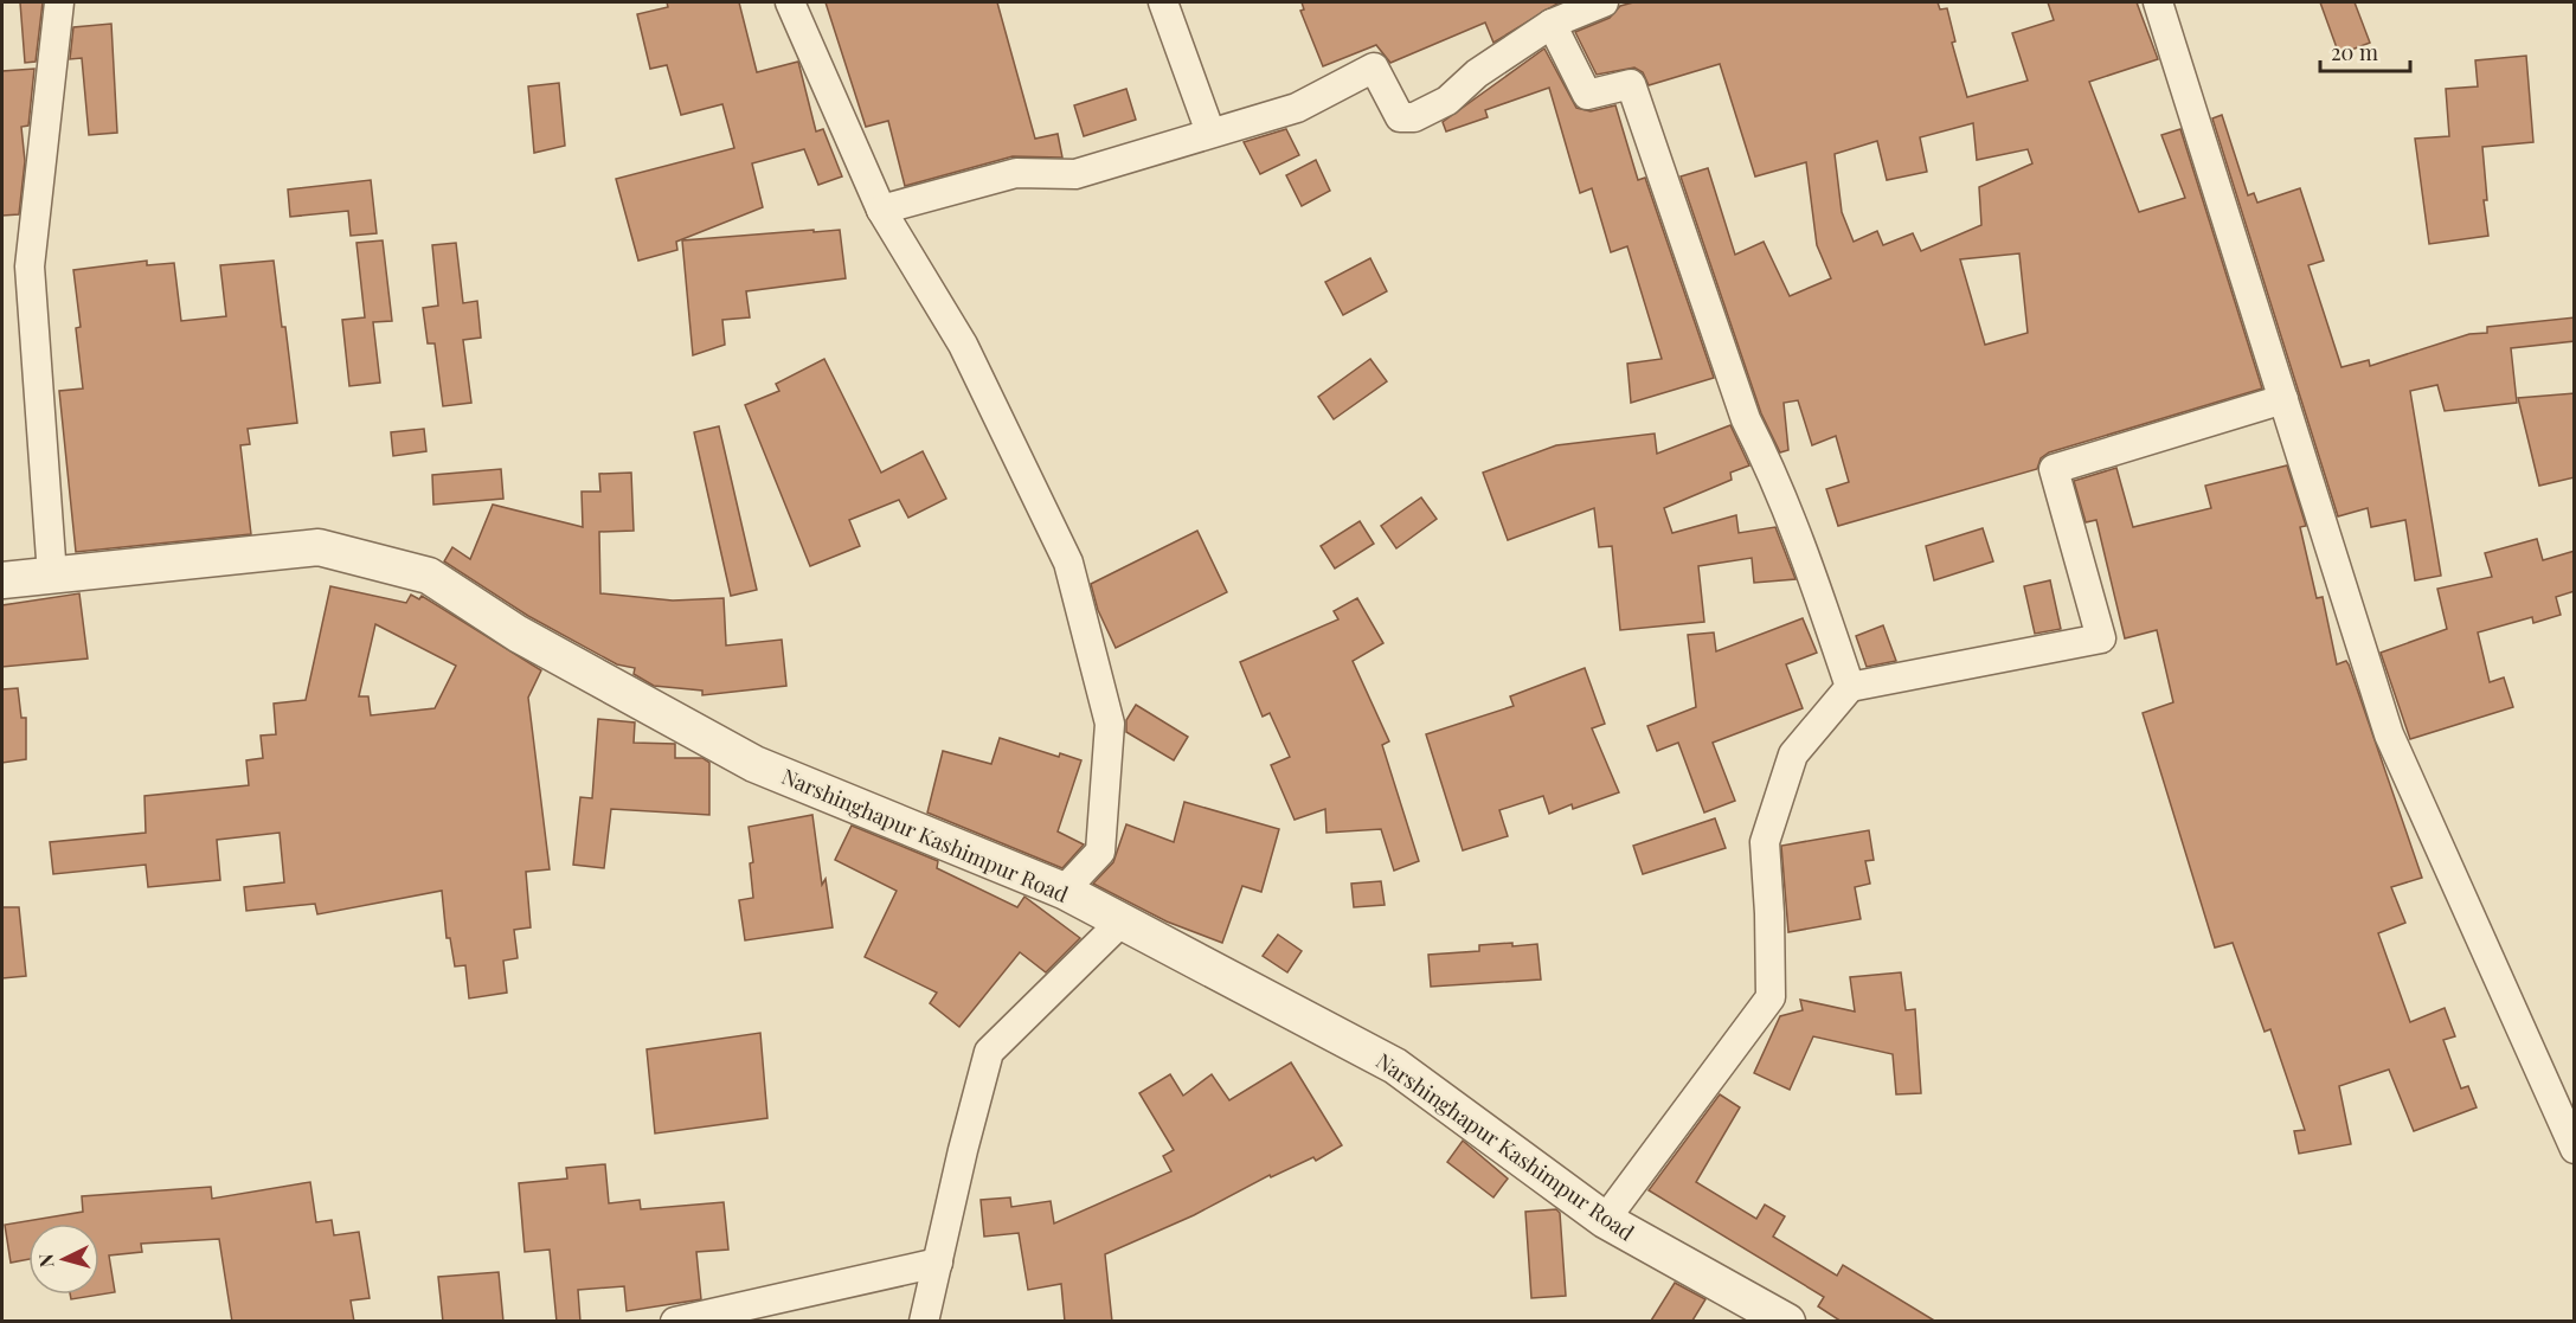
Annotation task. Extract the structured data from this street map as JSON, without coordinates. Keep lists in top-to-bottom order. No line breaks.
{"streets":{"street":["Narshinghapur Kashimpur Road"]},"scale_bar":"20 m","north":"left"}
